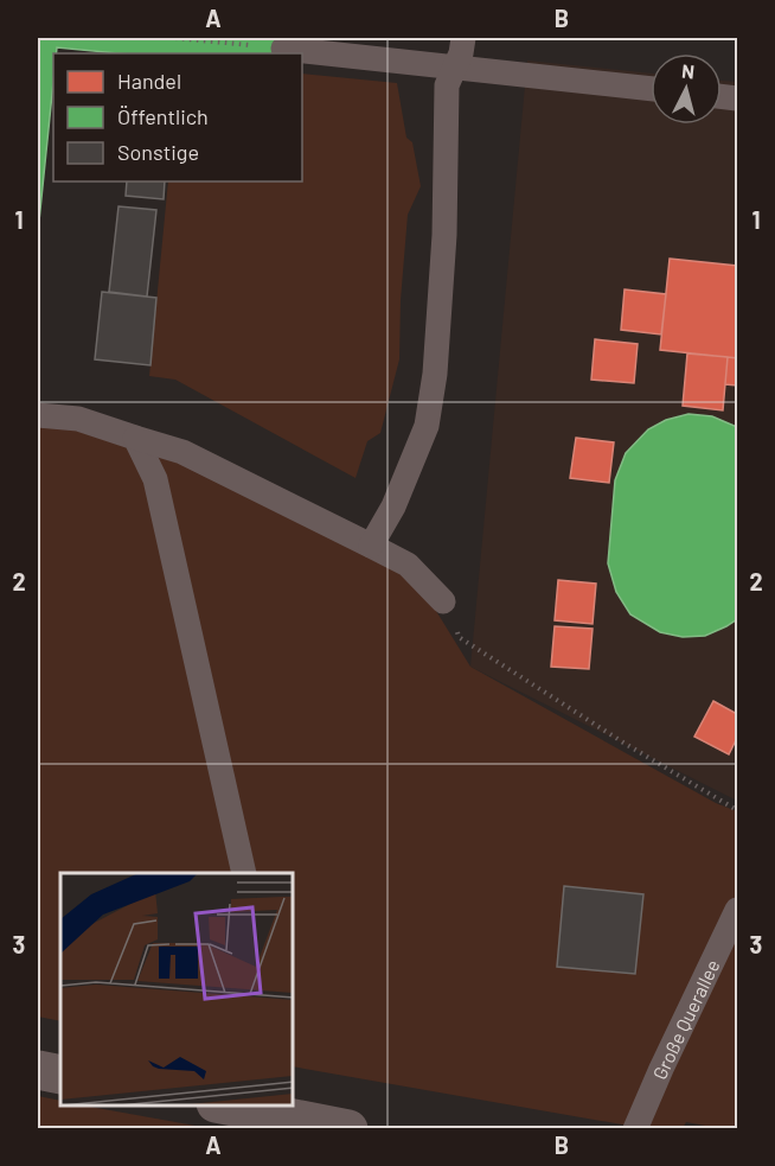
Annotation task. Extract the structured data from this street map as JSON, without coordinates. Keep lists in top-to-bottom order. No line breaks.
{"streets":{"lane":["Große Querallee"]},"legend":["Handel","Öffentlich","Sonstige"],"north":"top","grid":{"columns":["A","B"],"rows":["1","2","3"]}}
